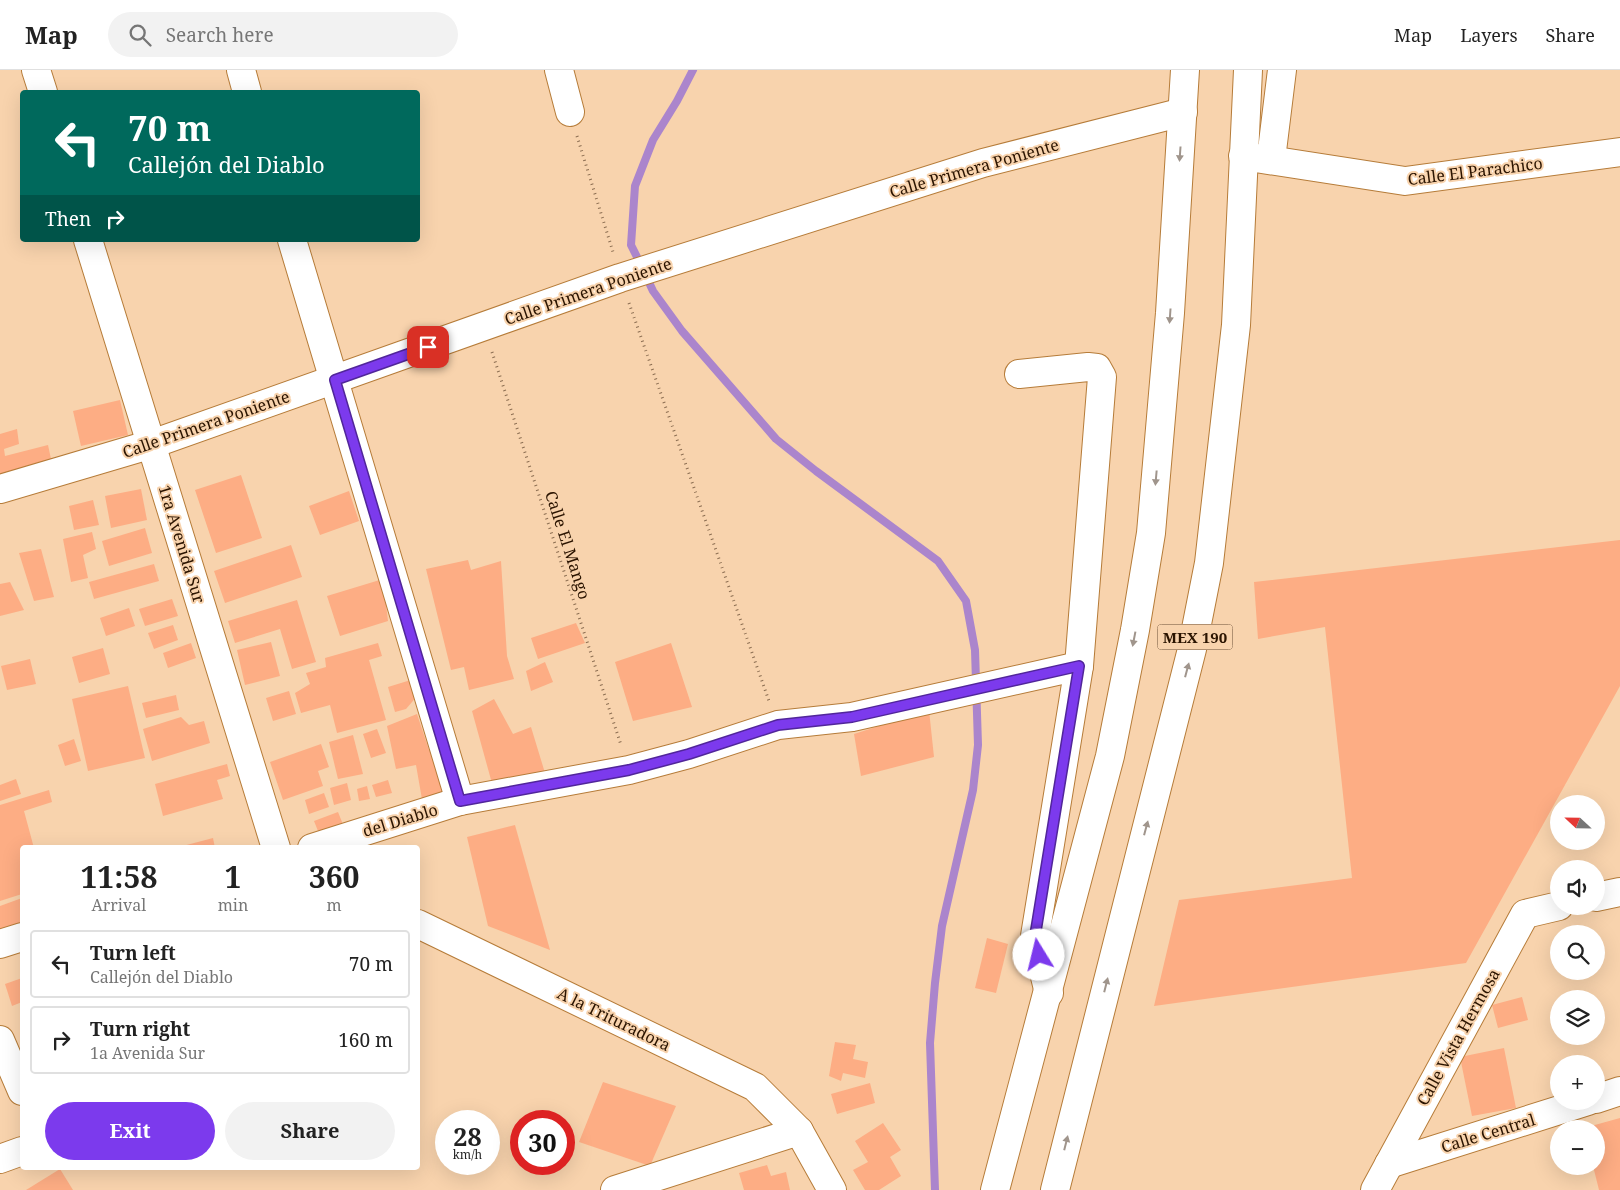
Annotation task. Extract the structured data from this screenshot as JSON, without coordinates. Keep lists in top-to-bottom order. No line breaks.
{"streets":{"street":["Calle Primera Poniente","Calle El Parachico","1ra Avenida Sur","MEX 190","del Diablo","A la Trituradora","Calle Vista Hermosa","Calle Central"],"path":["Calle El Mango"]},"crossings":[["Calle Primera Poniente","1ra Avenida Sur"],["Calle Primera Poniente","Calle El Mango"],["Calle Primera Poniente","MEX 190"],["Calle El Parachico","MEX 190"],["Calle El Mango","del Diablo"],["Calle Vista Hermosa","Calle Central"]],"north":"left","page":{"header":"Map","search":"Search here","nav":["Map","Layers","Share"],"turn":["70 m","Callejón del Diablo"],"then":"Then","map_buttons":["+","−"],"eta":["11:58","Arrival","1","min","360","m"],"list":[{"name":"Turn left","note":"Callejón del Diablo","value":"70 m"},{"name":"Turn right","note":"1a Avenida Sur","value":"160 m"}],"buttons":["Exit","Share"],"speed":"28 km/h","limit":"30"}}
